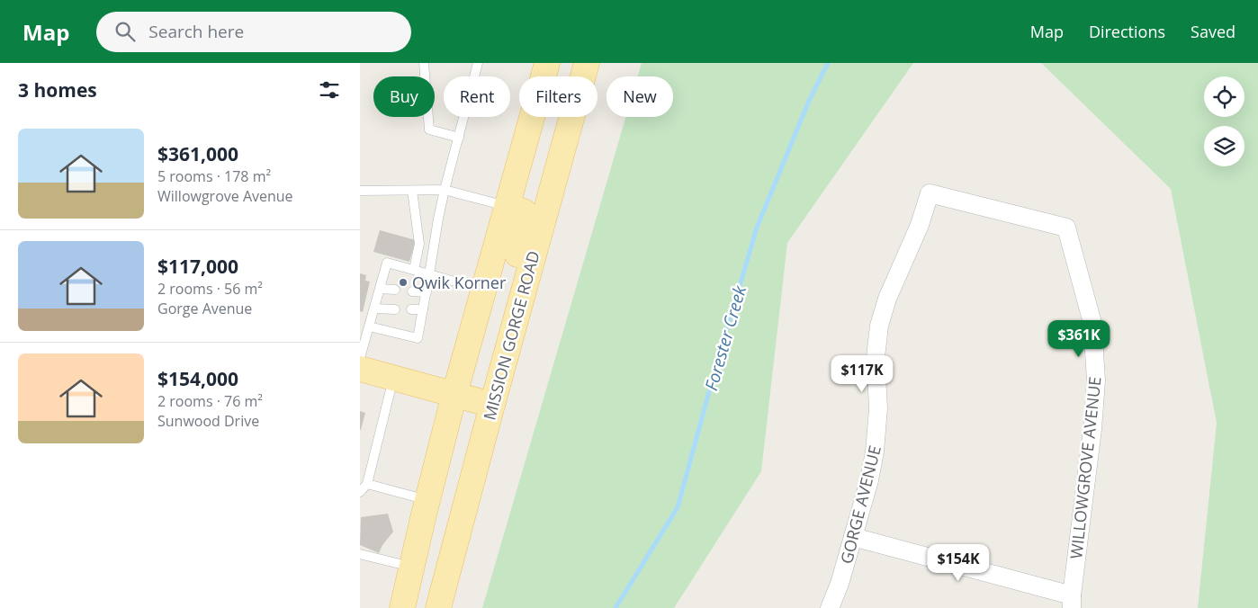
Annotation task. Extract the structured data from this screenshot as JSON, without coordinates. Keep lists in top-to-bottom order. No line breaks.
{"streets":{"main road":["MISSION GORGE ROAD"],"street":["WILLOWGROVE AVENUE","GORGE AVENUE"]},"crossings":[["WILLOWGROVE AVENUE","GORGE AVENUE"]],"water":["Forester Creek"],"places":["Qwik Korner"],"page":{"header":"Map","search":"Search here","nav":["Map","Directions","Saved"],"heading":"3 homes","chip":["Buy","Rent","Filters","New"],"list":[{"name":"$361,000","note":"5 rooms · 178 m² · Willowgrove Avenue"},{"name":"$117,000","note":"2 rooms · 56 m² · Gorge Avenue"},{"name":"$154,000","note":"2 rooms · 76 m² · Sunwood Drive"}],"price":["$361K","$117K","$154K"]}}
